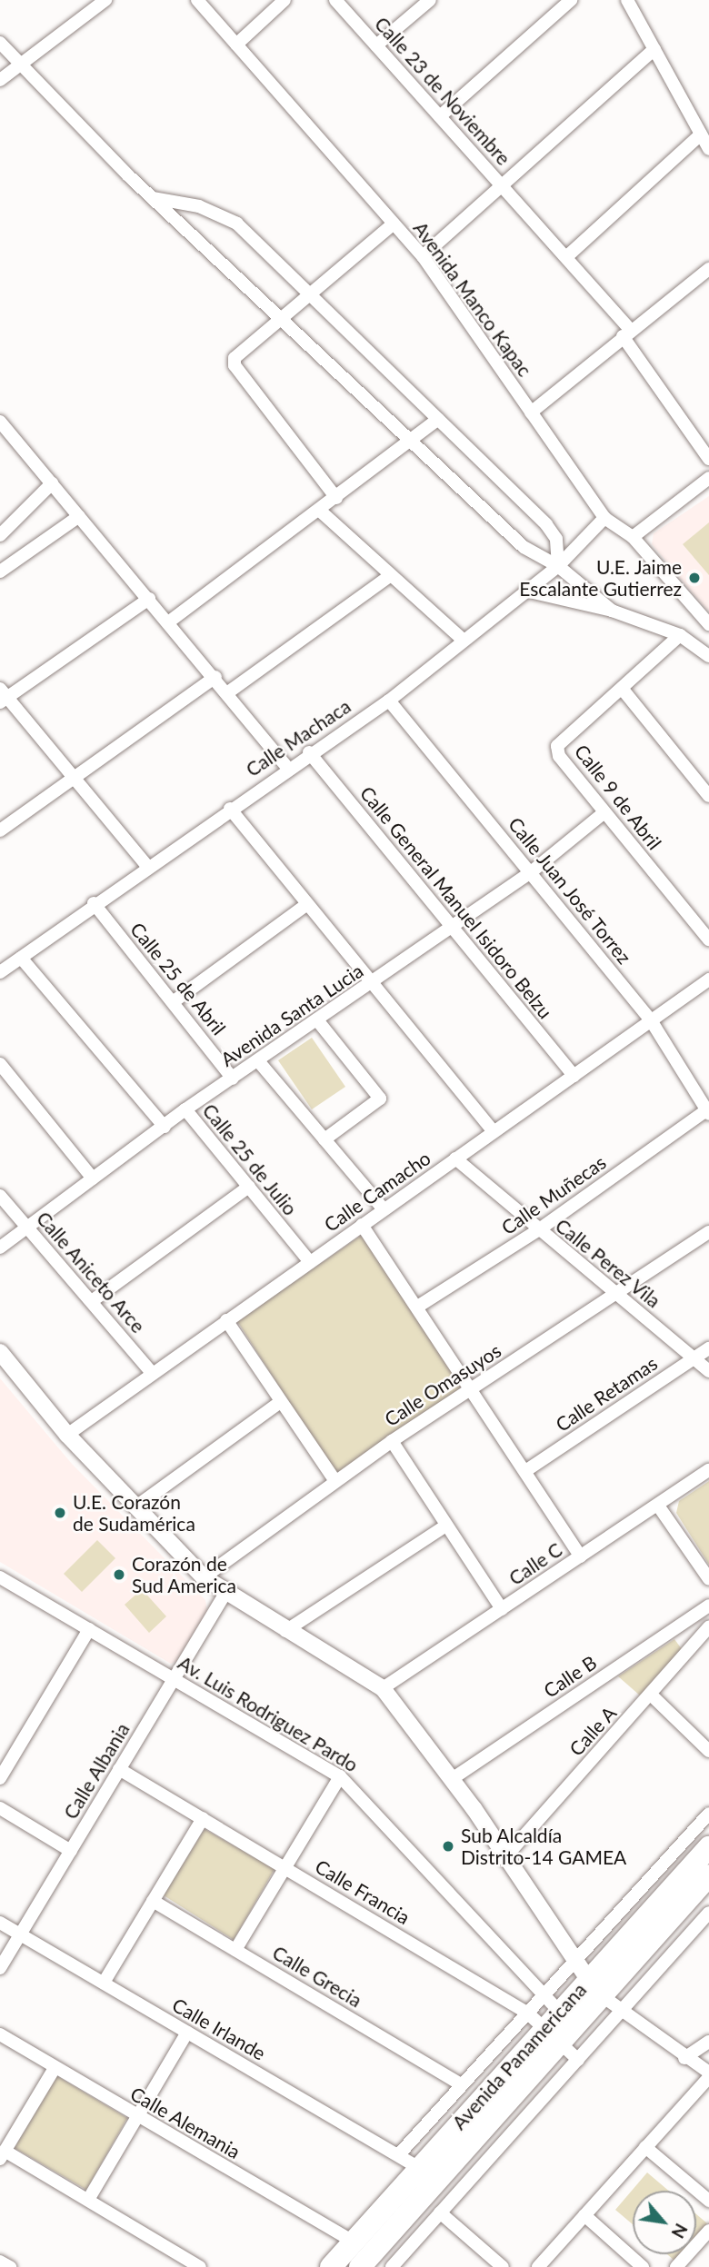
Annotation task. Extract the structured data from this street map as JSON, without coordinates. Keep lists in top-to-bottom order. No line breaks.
{"streets":{"highway":["Avenida Panamericana"],"street":["Calle 23 de Noviembre","Avenida Manco Kapac","Calle Machaca","Calle 9 de Abril","Calle Juan José Torrez","Calle General Manuel Isidoro Belzu","Calle 25 de Abril","Avenida Santa Lucia","Calle 25 de Julio","Calle Camacho","Calle Muñecas","Calle Perez Vila","Calle Aniceto Arce","Calle Omasuyos","Calle Retamas","Calle C","Calle B","Av. Luis Rodriguez Pardo","Calle A","Calle Albania","Calle Francia","Calle Grecia","Calle Irlande","Calle Alemania"]},"crossings":[["Calle 23 de Noviembre","Avenida Manco Kapac"],["Avenida Manco Kapac","Calle Machaca"],["Calle Machaca","Calle Juan José Torrez"],["Calle Machaca","Calle General Manuel Isidoro Belzu"],["Calle Machaca","Calle 25 de Abril"],["Calle 9 de Abril","Avenida Santa Lucia"],["Calle Juan José Torrez","Avenida Santa Lucia"],["Calle Juan José Torrez","Calle Camacho"],["Calle Juan José Torrez","Calle Muñecas"],["Calle General Manuel Isidoro Belzu","Avenida Santa Lucia"],["Calle General Manuel Isidoro Belzu","Calle Camacho"],["Calle 25 de Abril","Avenida Santa Lucia"],["Avenida Santa Lucia","Calle 25 de Julio"],["Avenida Santa Lucia","Calle Aniceto Arce"],["Calle 25 de Julio","Calle Camacho"],["Calle Camacho","Calle Perez Vila"],["Calle Camacho","Calle Aniceto Arce"],["Calle Muñecas","Calle Perez Vila"],["Calle Perez Vila","Calle Omasuyos"],["Calle Perez Vila","Calle Retamas"],["Av. Luis Rodriguez Pardo","Calle Albania"],["Av. Luis Rodriguez Pardo","Avenida Panamericana"],["Calle Albania","Calle Francia"],["Calle Albania","Calle Irlande"],["Calle Francia","Avenida Panamericana"],["Calle Grecia","Avenida Panamericana"],["Calle Irlande","Avenida Panamericana"],["Avenida Panamericana","Calle Alemania"]],"places":["U.E. Jaime Escalante Gutierrez","U.E. Corazón de Sudamérica","Corazón de Sud America","Sub Alcaldía Distrito-14 GAMEA"],"north":"bottom right"}
